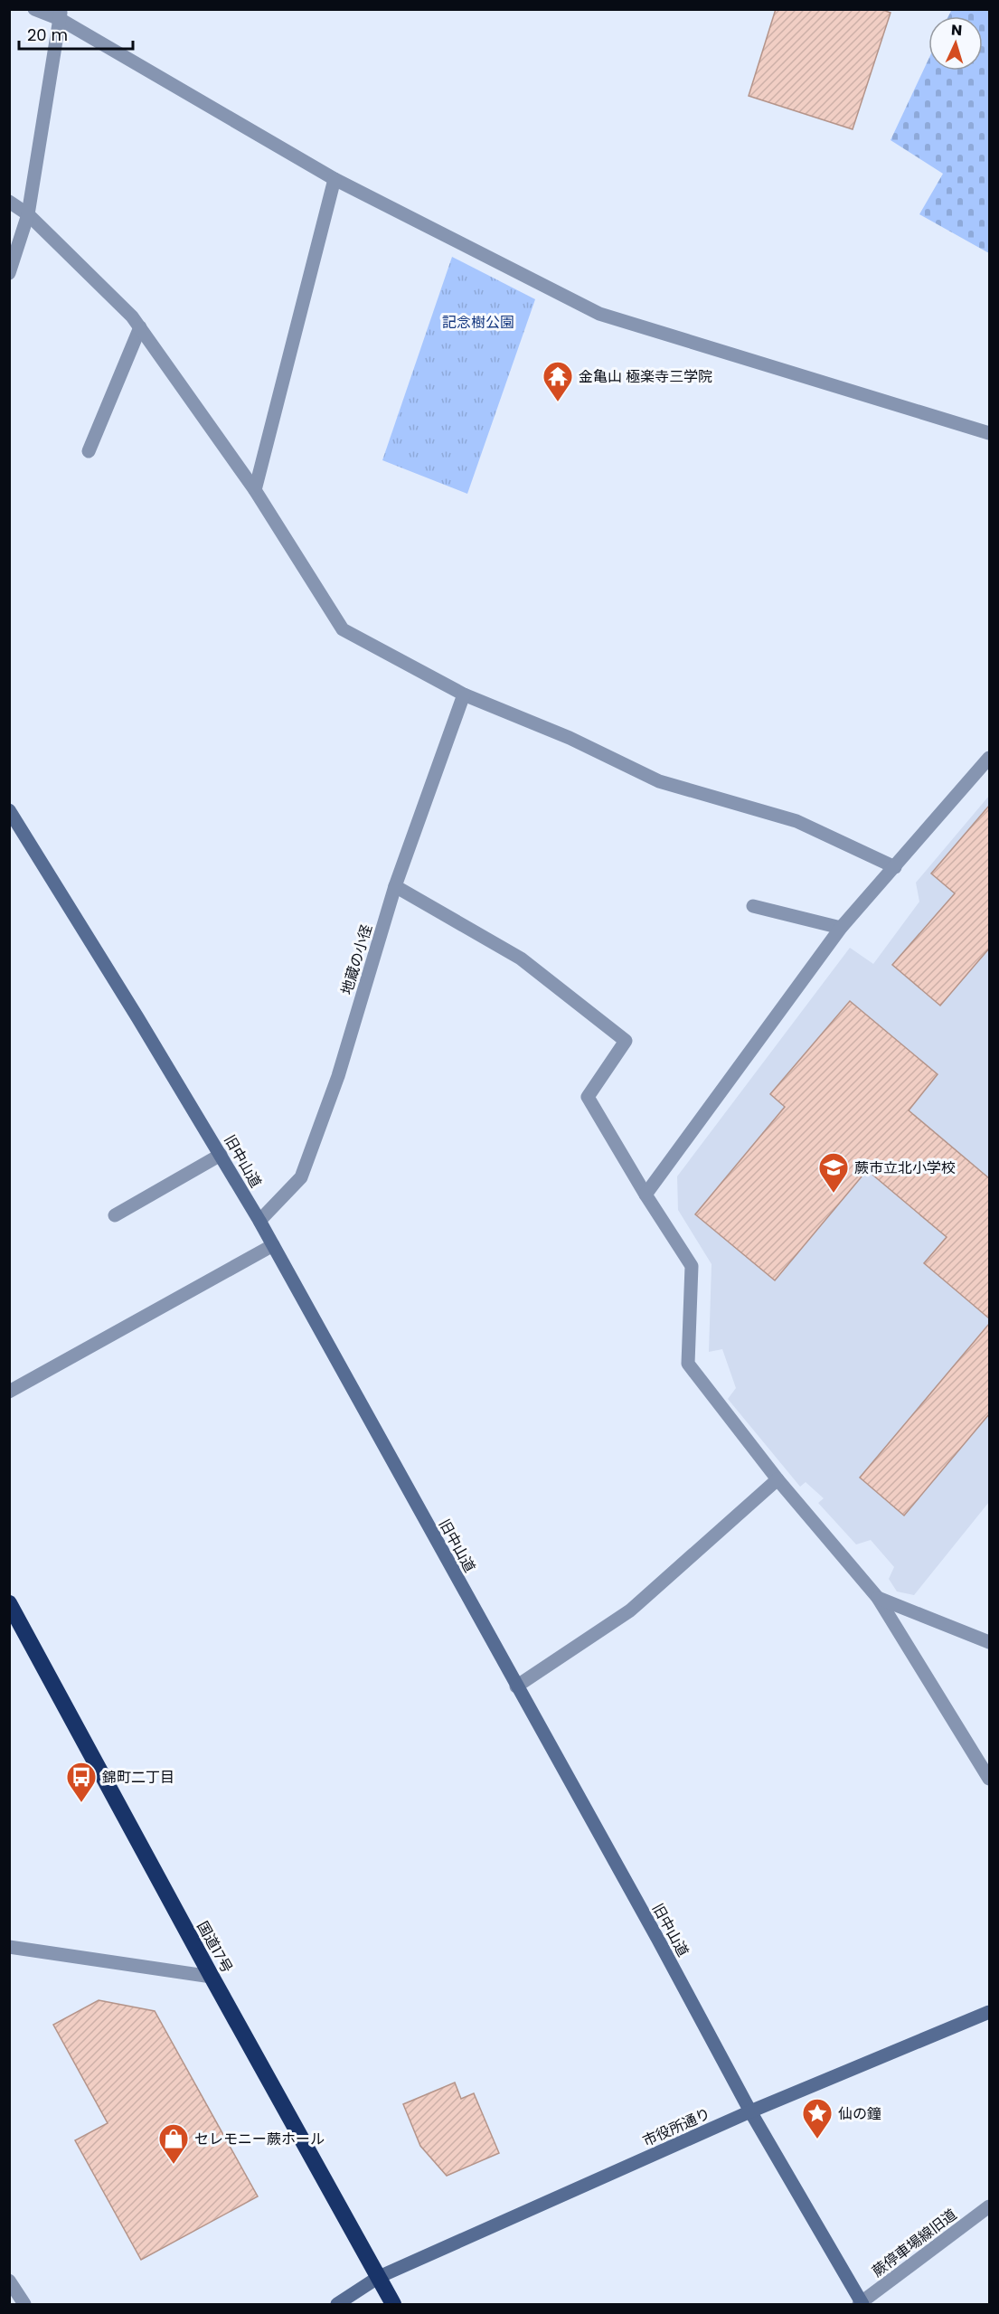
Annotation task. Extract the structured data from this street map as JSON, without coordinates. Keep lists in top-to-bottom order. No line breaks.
{"streets":{"highway":["国道17号"],"street":["地蔵の小径","旧中山道","市役所通り","蕨停車場線旧道"]},"crossings":[["地蔵の小径","旧中山道"],["旧中山道","市役所通り"],["旧中山道","蕨停車場線旧道"],["国道17号","市役所通り"]],"parks":["記念樹公園"],"places":{"temple":["金亀山 極楽寺三学院"],"school or university":["蕨市立北小学校"],"bus stop":["錦町二丁目"],"place":["仙の鐘"],"shop":["セレモニー蕨ホール"]},"scale_bar":"20 m","north":"top"}
